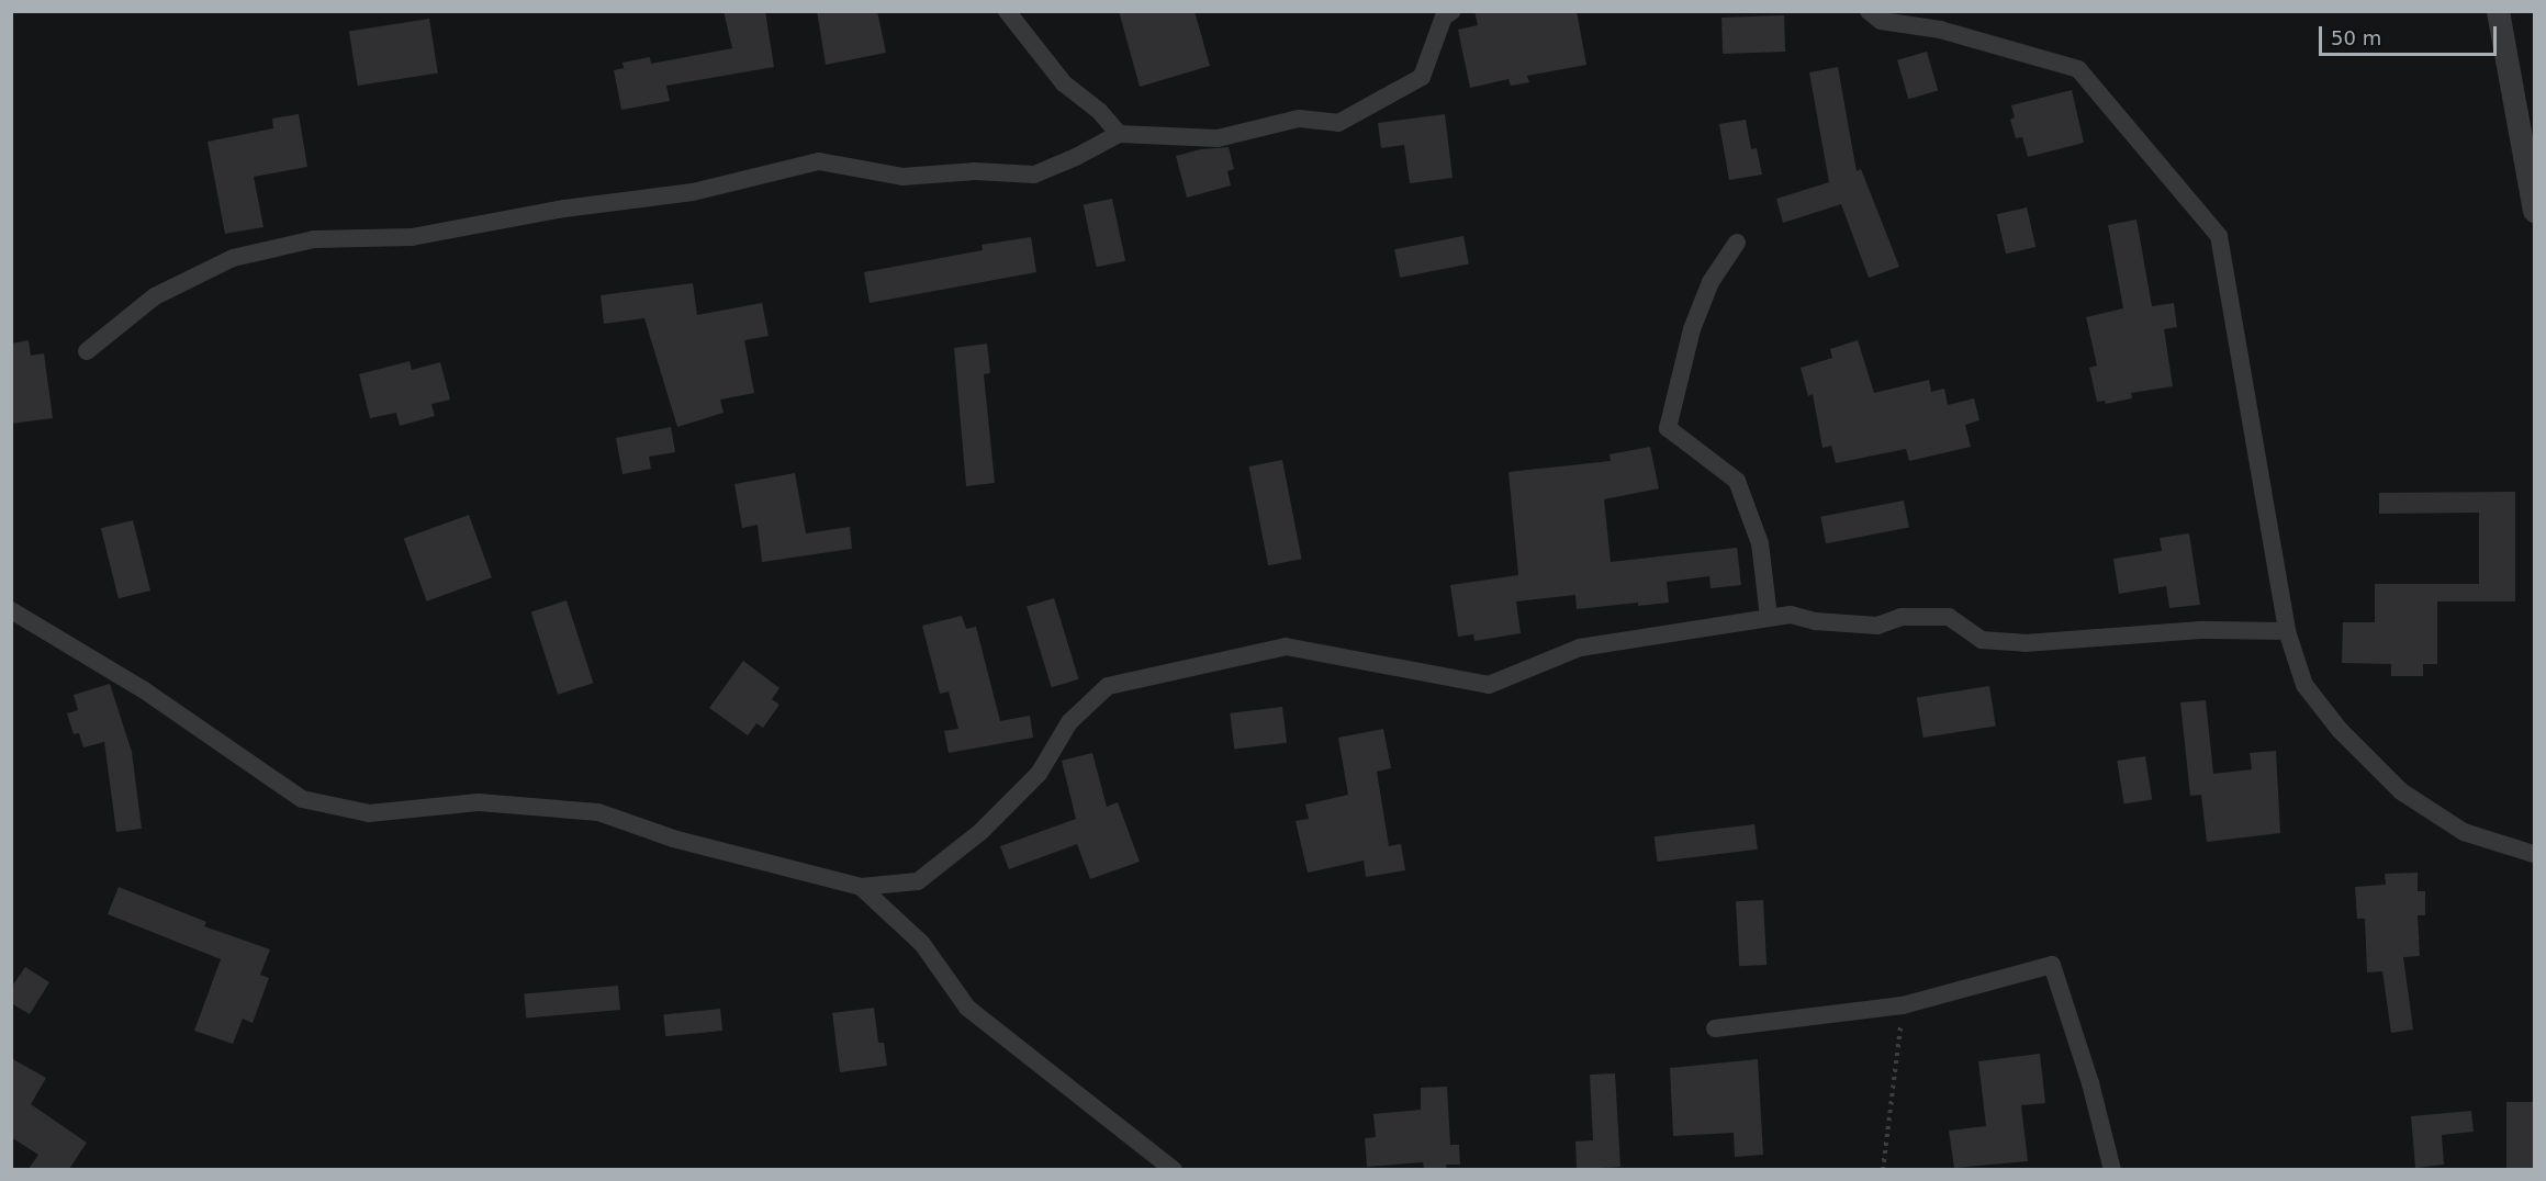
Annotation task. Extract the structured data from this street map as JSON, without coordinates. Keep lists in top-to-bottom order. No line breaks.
{"scale_bar":"50 m"}
